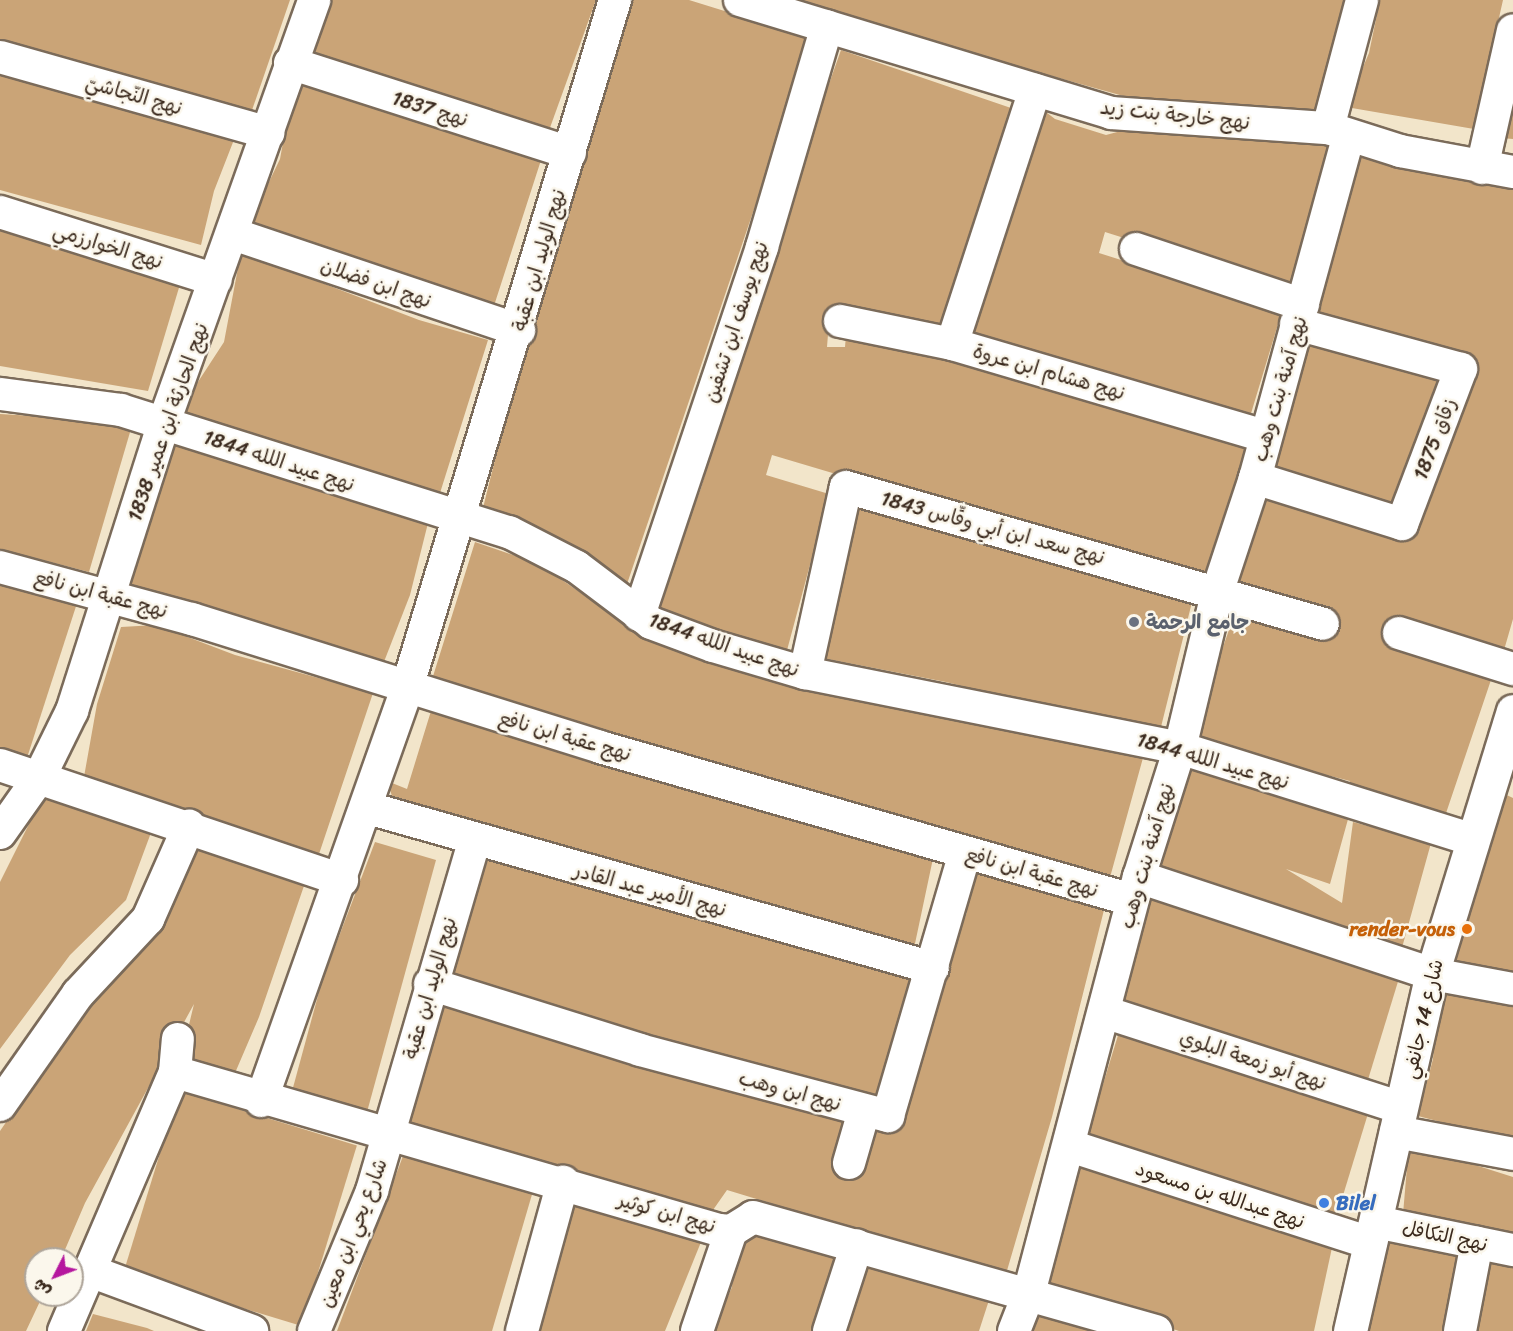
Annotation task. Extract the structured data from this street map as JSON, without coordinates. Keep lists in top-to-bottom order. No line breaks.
{"streets":{"street":["نهج النّجاشيّ","نهج 1837","نهج خارجة بنت زيد","نهج الخوارزمي","نهج الوليد ابن عقبة","نهج ابن فضلان","نهج يوسف ابن تشفين","نهج هشام ابن عروة","نهج آمنة بنت وهب","نهج الحارثة ابن عمير 1838","زقاق 1875","نهج عبيد اللله 1844","نهج سعد ابن أبي وقّاس 1843","نهج عقبة ابن نافع","نهج الأمير عبد القادر","شارع 14 جانفي","نهج أبو زمعة البلوي","نهج ابن وهب","نهج عبدالله بن مسعود","نهج ابن كوثير","شارع يحي ابن معين","نهج التكافل"]},"crossings":[["نهج النّجاشيّ","نهج الحارثة ابن عمير 1838"],["نهج 1837","نهج الوليد ابن عقبة"],["نهج 1837","نهج الحارثة ابن عمير 1838"],["نهج خارجة بنت زيد","نهج يوسف ابن تشفين"],["نهج خارجة بنت زيد","نهج هشام ابن عروة"],["نهج خارجة بنت زيد","نهج آمنة بنت وهب"],["نهج الخوارزمي","نهج الحارثة ابن عمير 1838"],["نهج الوليد ابن عقبة","نهج ابن فضلان"],["نهج الوليد ابن عقبة","نهج عبيد اللله 1844"],["نهج الوليد ابن عقبة","نهج عقبة ابن نافع"],["نهج الوليد ابن عقبة","نهج الأمير عبد القادر"],["نهج الوليد ابن عقبة","نهج ابن وهب"],["نهج الوليد ابن عقبة","نهج ابن كوثير"],["نهج الوليد ابن عقبة","شارع يحي ابن معين"],["نهج ابن فضلان","نهج الحارثة ابن عمير 1838"],["نهج يوسف ابن تشفين","نهج عبيد اللله 1844"],["نهج هشام ابن عروة","نهج آمنة بنت وهب"],["نهج آمنة بنت وهب","زقاق 1875"],["نهج آمنة بنت وهب","نهج عبيد اللله 1844"],["نهج آمنة بنت وهب","نهج سعد ابن أبي وقّاس 1843"],["نهج آمنة بنت وهب","نهج عقبة ابن نافع"],["نهج آمنة بنت وهب","نهج أبو زمعة البلوي"],["نهج آمنة بنت وهب","نهج عبدالله بن مسعود"],["نهج آمنة بنت وهب","نهج ابن كوثير"],["نهج الحارثة ابن عمير 1838","نهج عبيد اللله 1844"],["نهج الحارثة ابن عمير 1838","نهج عقبة ابن نافع"],["نهج عبيد اللله 1844","نهج سعد ابن أبي وقّاس 1843"],["نهج عبيد اللله 1844","شارع 14 جانفي"],["نهج عقبة ابن نافع","شارع 14 جانفي"],["نهج عقبة ابن نافع","نهج ابن وهب"],["نهج الأمير عبد القادر","نهج ابن وهب"],["شارع 14 جانفي","نهج أبو زمعة البلوي"],["شارع 14 جانفي","نهج عبدالله بن مسعود"],["شارع 14 جانفي","نهج التكافل"],["نهج عبدالله بن مسعود","نهج التكافل"],["نهج ابن كوثير","شارع يحي ابن معين"]],"places":["جامع الرحمة","render-vous","Bilel"],"north":"bottom left"}
